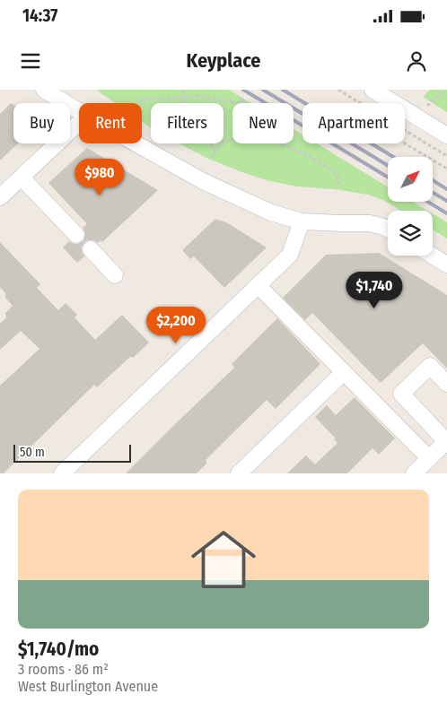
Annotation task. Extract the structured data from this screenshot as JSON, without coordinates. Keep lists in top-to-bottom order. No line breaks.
{"scale_bar":"50 m","north":"top right","page":{"status":"14:37","header":"Keyplace","chip":["Buy","Rent","Filters","New","Apartment"],"price":["$980","$1,740","$2,200"],"scale":"50 m","list":[{"name":"$1,740/mo","note":"3 rooms · 86 m² · West Burlington Avenue"}]}}
